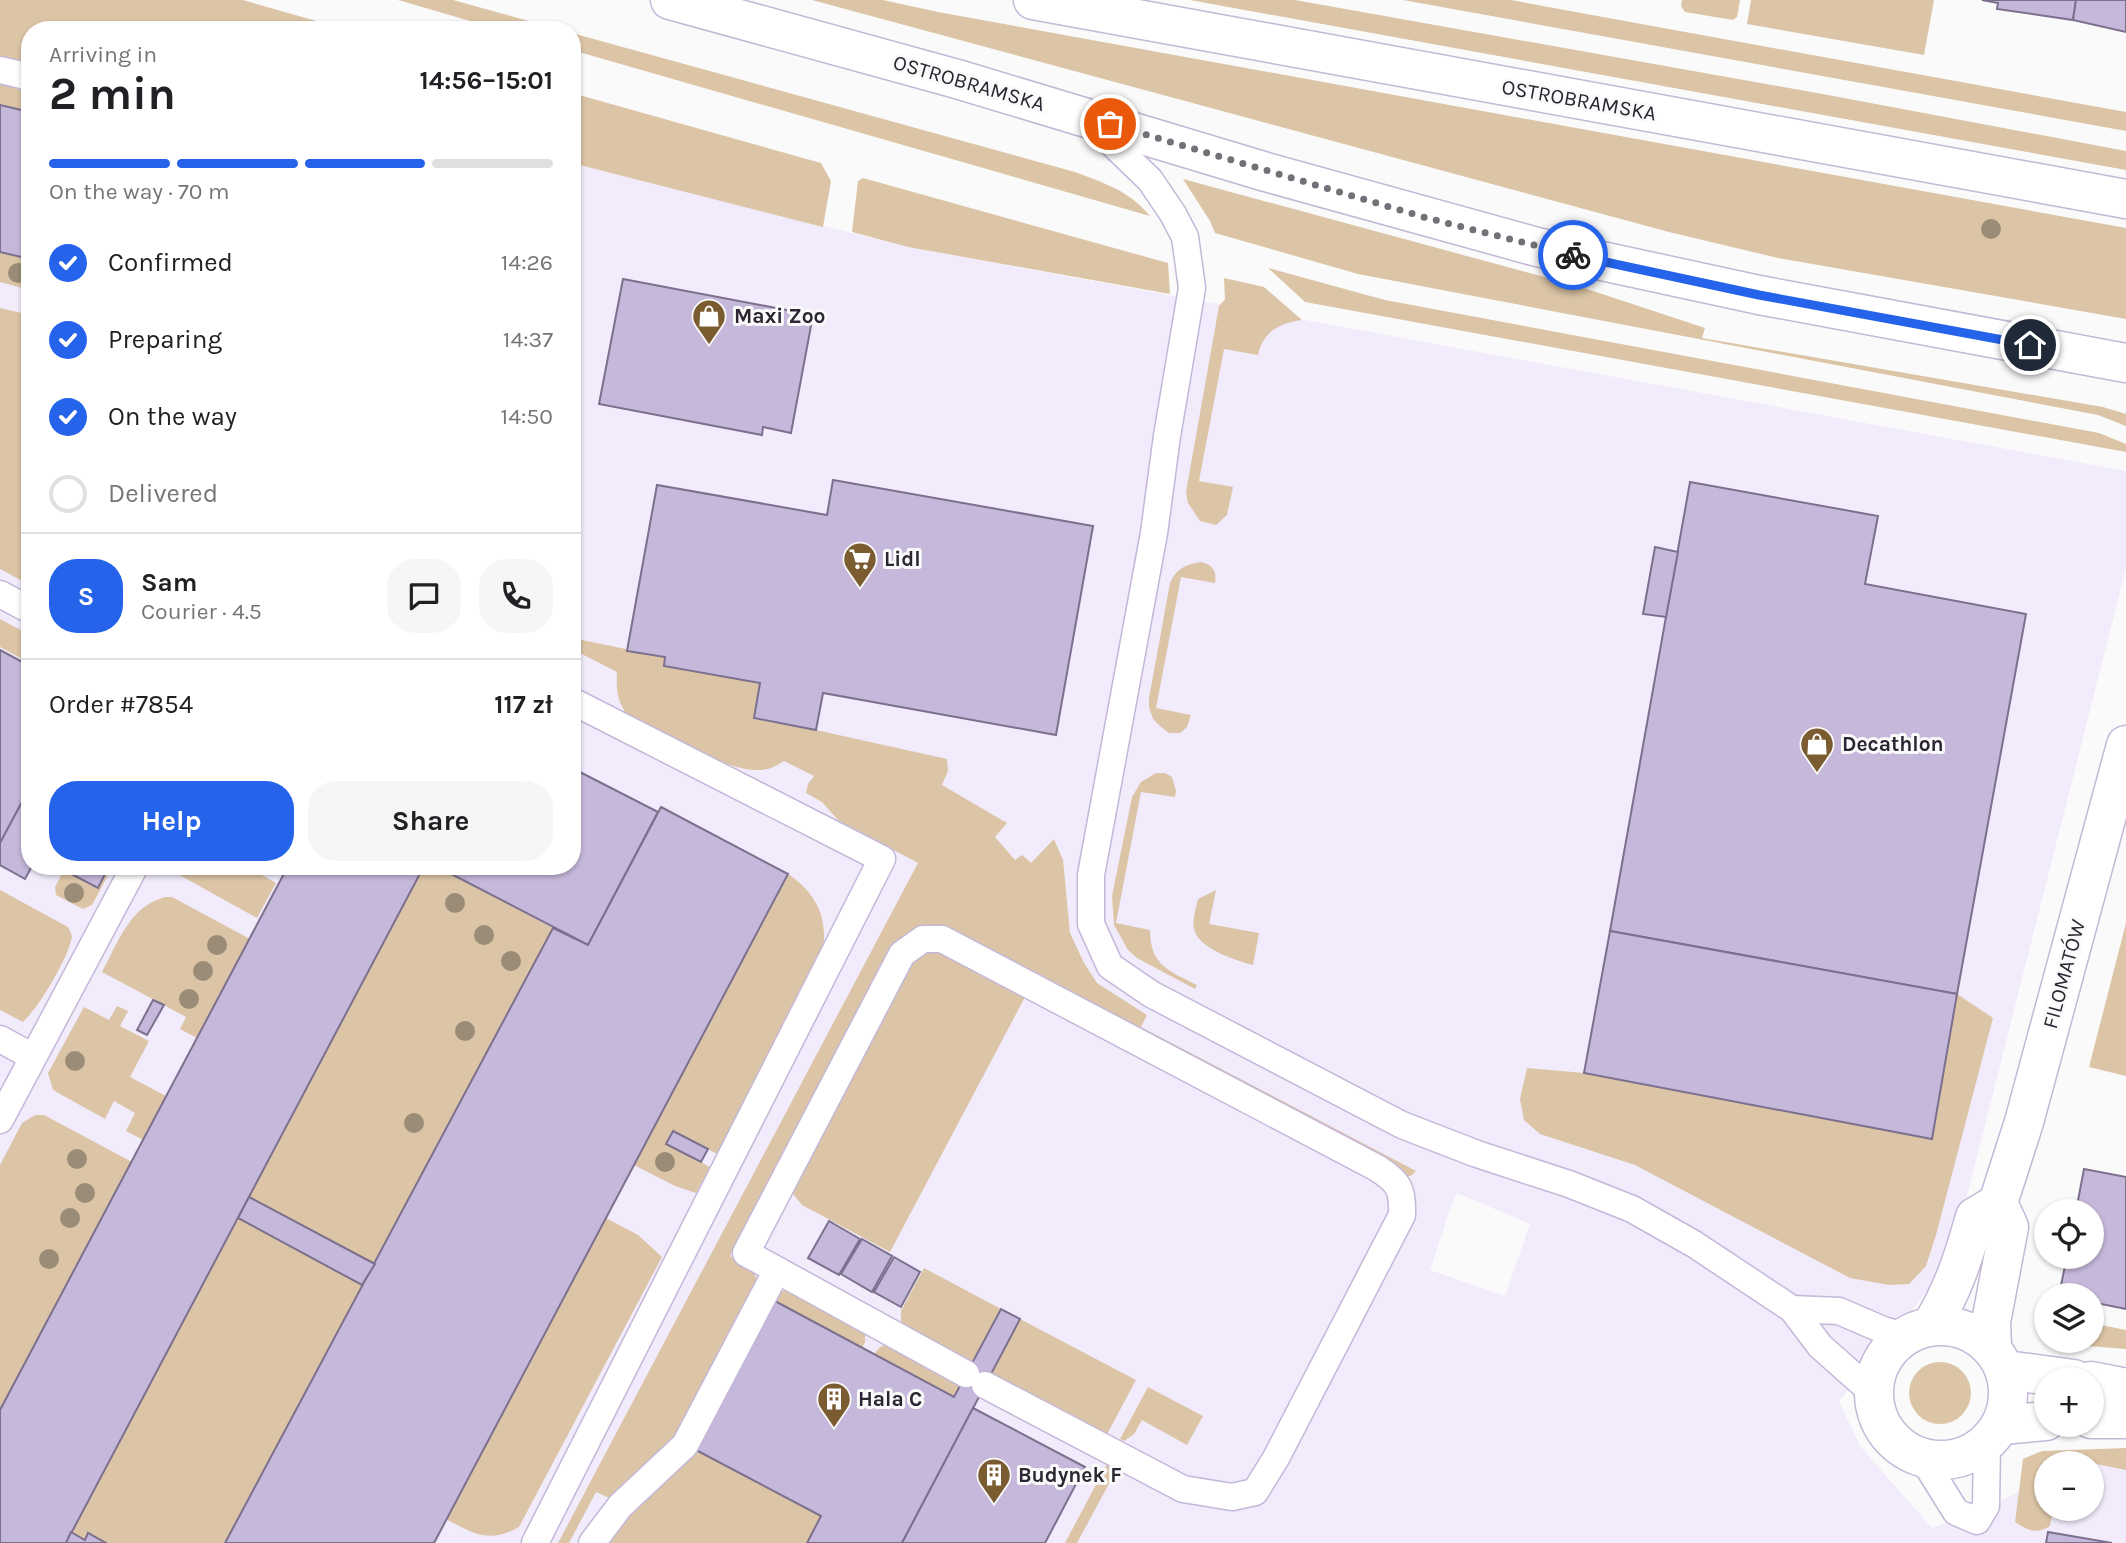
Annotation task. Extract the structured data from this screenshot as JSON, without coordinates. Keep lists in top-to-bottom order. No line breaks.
{"streets":{"main road":["OSTROBRAMSKA","FILOMATÓW"]},"places":{"shop":["Maxi Zoo","Decathlon"],"supermarket":["Lidl"],"building":["Hala C","Budynek F"]},"page":{"heading":["2 min","Arriving in","14:56–15:01"],"panel":["Sam","Courier · 4.5","Order #7854","117 zł"],"bar":"On the way · 70 m","list":[["Confirmed","14:26"],["Preparing","14:37"],["On the way","14:50"],"Delivered"],"round":"S","buttons":["Help","Share"],"map_buttons":["+","−"]}}
